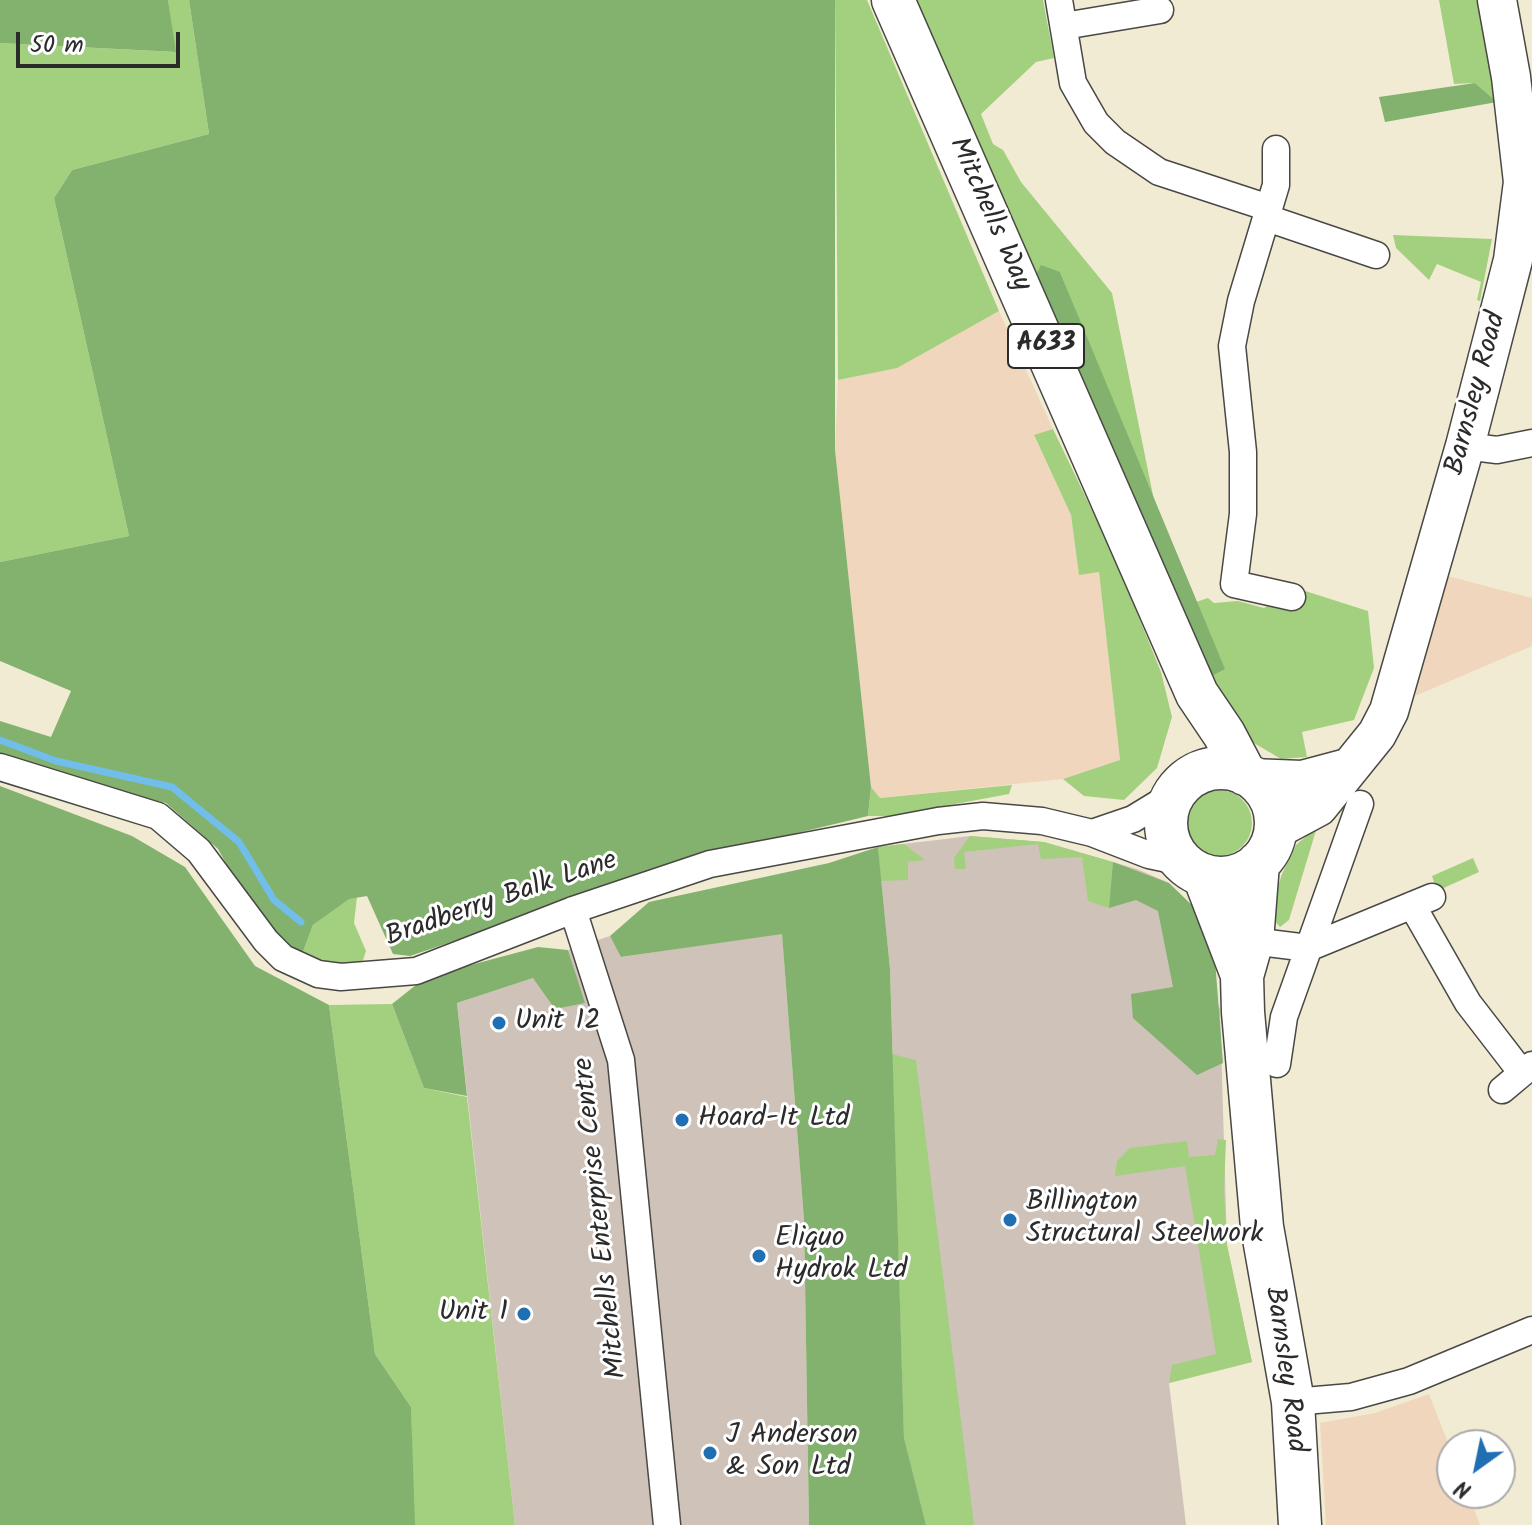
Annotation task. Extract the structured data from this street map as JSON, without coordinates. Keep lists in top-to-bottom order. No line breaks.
{"streets":{"main road":["Mitchells Way","A633","Barnsley Road"],"street":["Bradberry Balk Lane","Mitchells Enterprise Centre"]},"crossings":[["Mitchells Way","Barnsley Road"],["Mitchells Way","Bradberry Balk Lane"],["Barnsley Road","Bradberry Balk Lane"],["Bradberry Balk Lane","Mitchells Enterprise Centre"]],"places":["Unit 12","Hoard-It Ltd","Billington Structural Steelwork","Eliquo Hydrok Ltd","Unit 1","J Anderson & Son Ltd"],"scale_bar":"50 m","north":"bottom left"}
